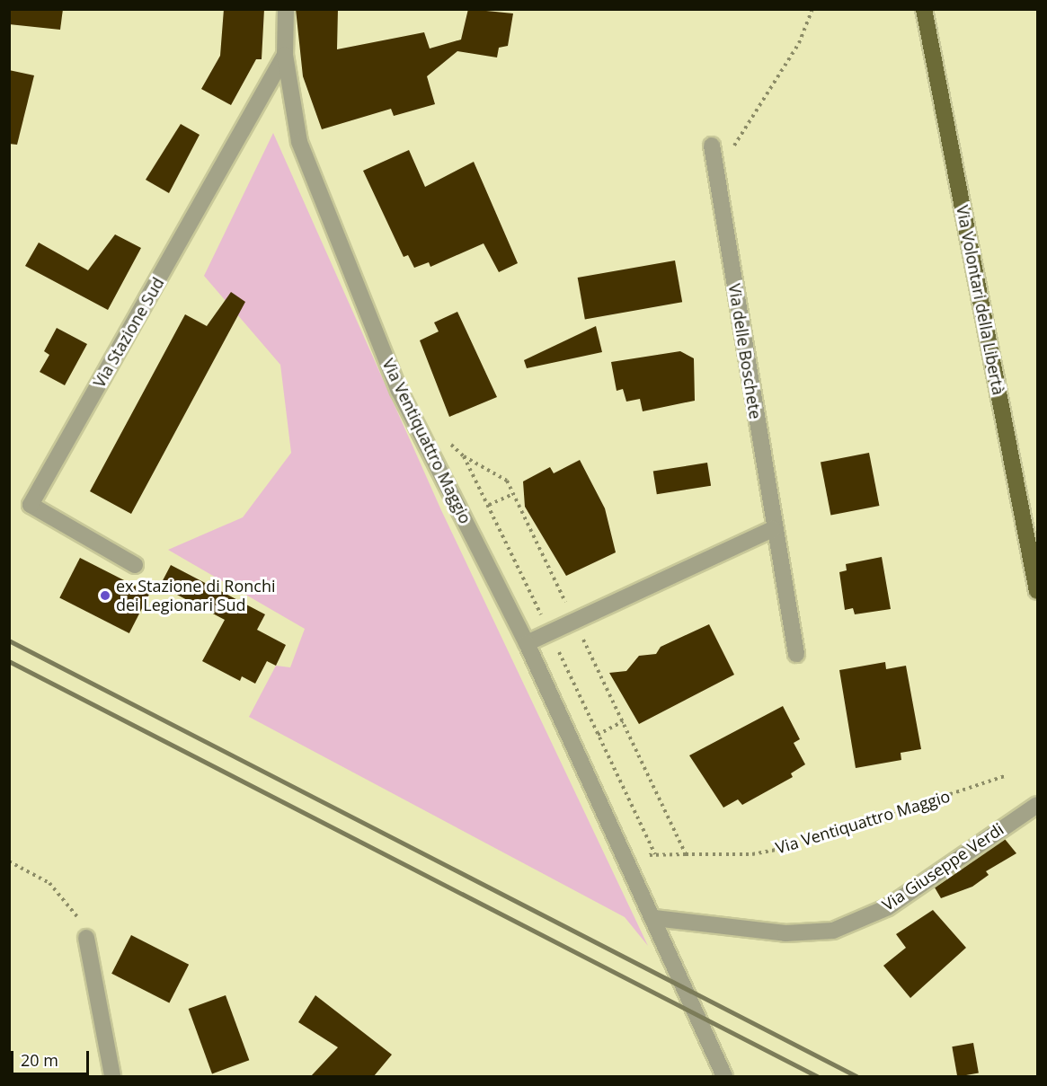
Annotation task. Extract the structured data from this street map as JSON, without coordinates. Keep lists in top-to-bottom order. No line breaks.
{"streets":{"main road":["Via Volontari della Libertà"],"street":["Via Stazione Sud","Via delle Boschete","Via Ventiquattro Maggio","Via Giuseppe Verdi"]},"crossings":[["Via Stazione Sud","Via Ventiquattro Maggio"],["Via Ventiquattro Maggio","Via Giuseppe Verdi"]],"places":["ex Stazione di Ronchi dei Legionari Sud"],"scale_bar":"20 m"}
